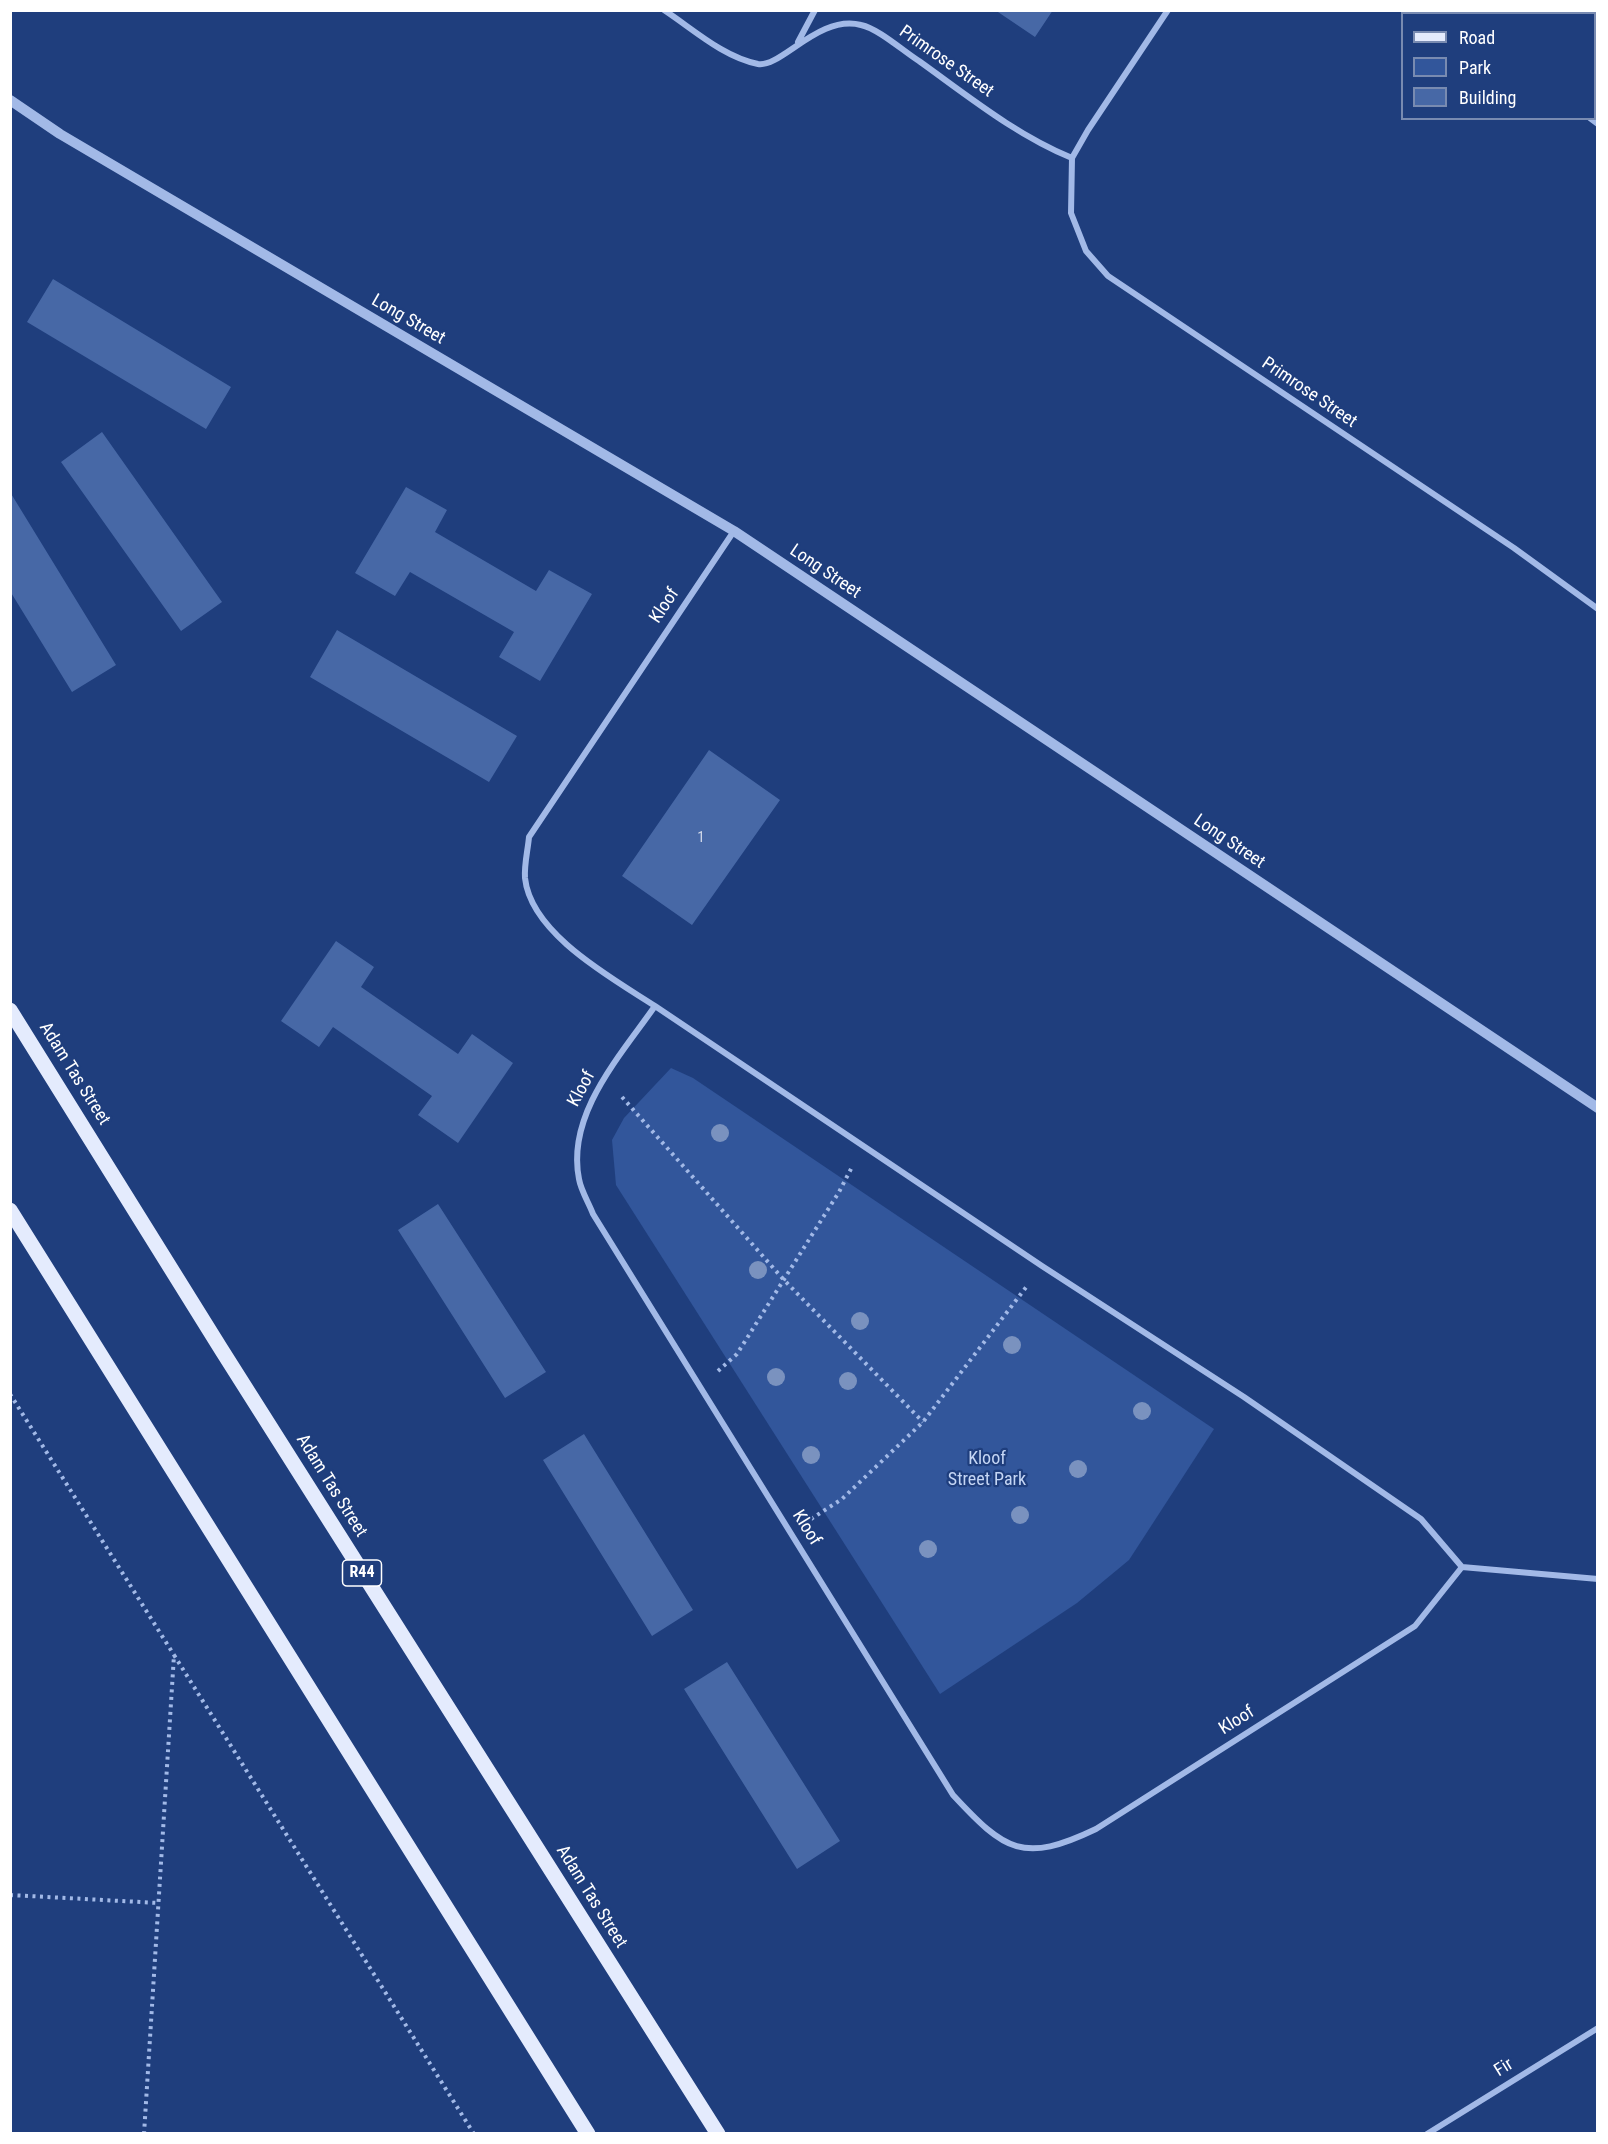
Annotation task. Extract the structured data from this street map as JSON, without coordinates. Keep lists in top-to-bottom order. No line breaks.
{"streets":{"main road":["Adam Tas Street","R44"],"street":["Primrose Street","Long Street","Kloof","Fir"]},"crossings":[["Long Street","Kloof"]],"parks":["Kloof Street Park"],"house_numbers":["1"],"legend":["Road","Park","Building"]}
